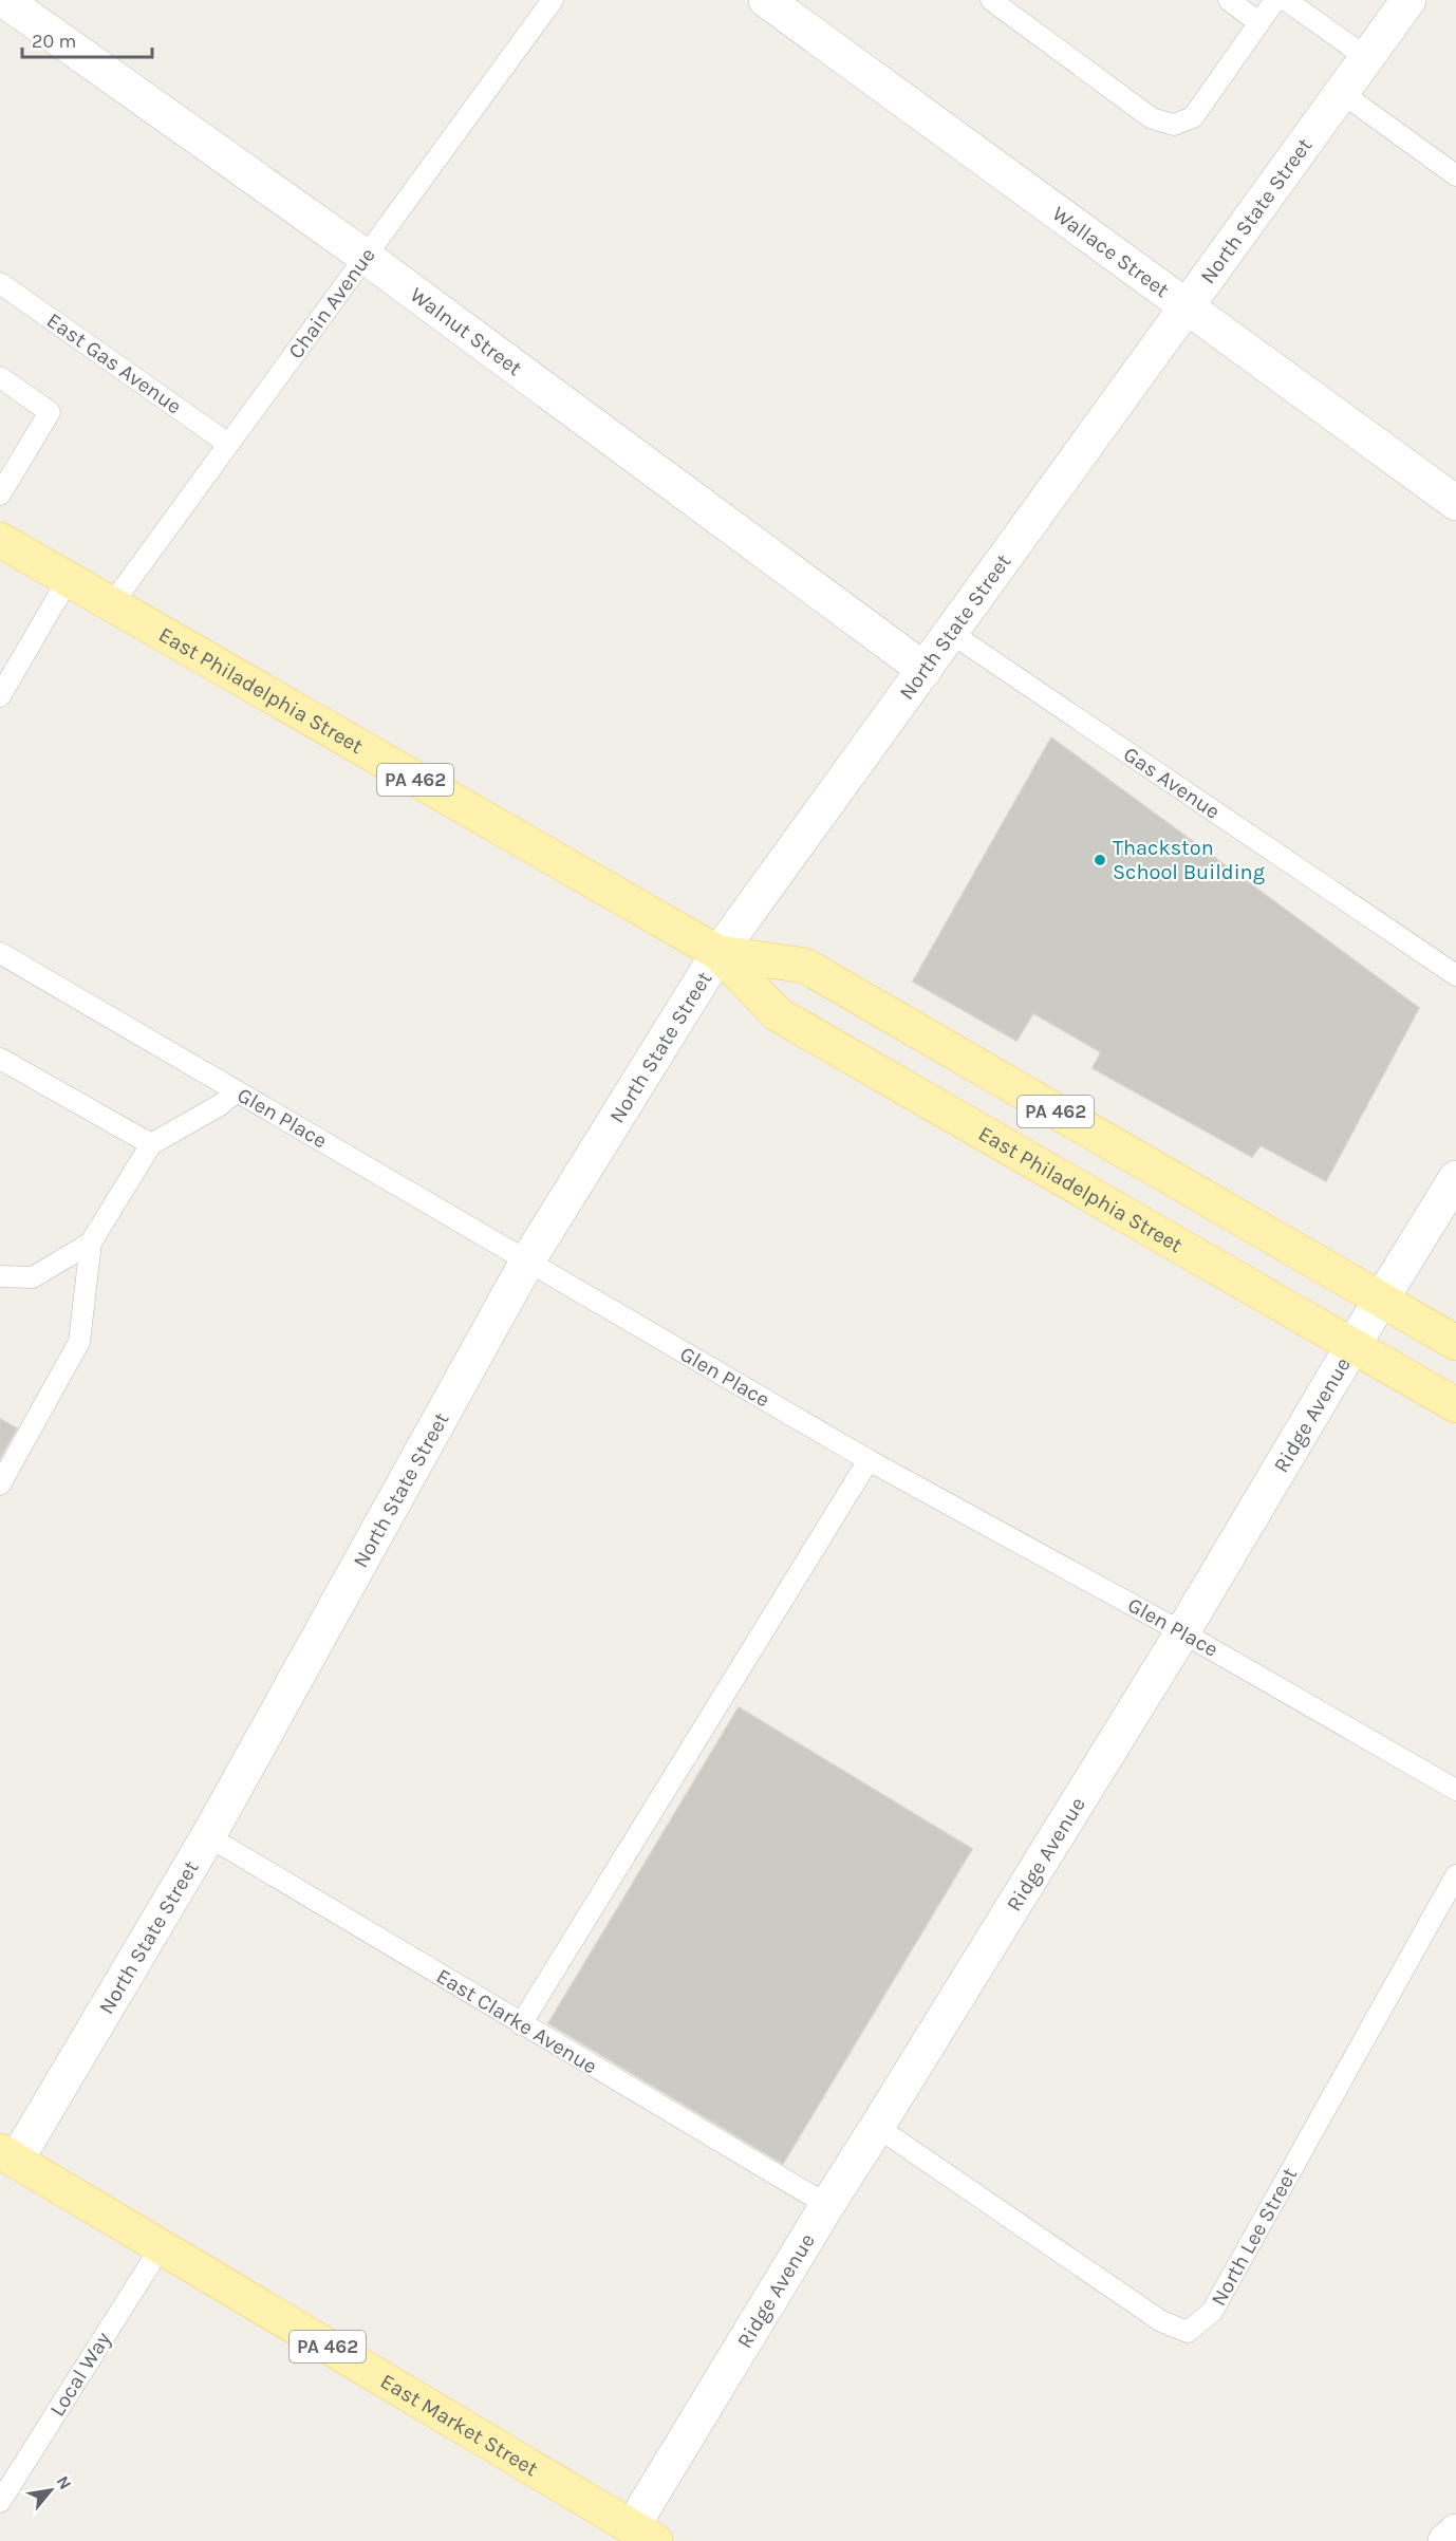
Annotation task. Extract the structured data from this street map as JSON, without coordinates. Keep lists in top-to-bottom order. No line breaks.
{"streets":{"main road":["East Philadelphia Street","PA 462","East Market Street"],"street":["North State Street","Wallace Street","Walnut Street","Ridge Avenue"],"lane":["Chain Avenue","East Gas Avenue","Gas Avenue","Glen Place","East Clarke Avenue","North Lee Street","Local Way"]},"crossings":[["North State Street","Wallace Street"],["North State Street","Walnut Street"],["North State Street","East Philadelphia Street"],["North State Street","Gas Avenue"],["North State Street","Glen Place"],["North State Street","East Clarke Avenue"],["North State Street","East Market Street"],["Chain Avenue","Walnut Street"],["Chain Avenue","East Gas Avenue"],["Chain Avenue","East Philadelphia Street"],["East Philadelphia Street","Ridge Avenue"],["Glen Place","Ridge Avenue"],["Ridge Avenue","East Clarke Avenue"],["Ridge Avenue","North Lee Street"],["Ridge Avenue","East Market Street"],["Local Way","East Market Street"]],"places":["Thackston School Building"],"scale_bar":"20 m","north":"top right"}
